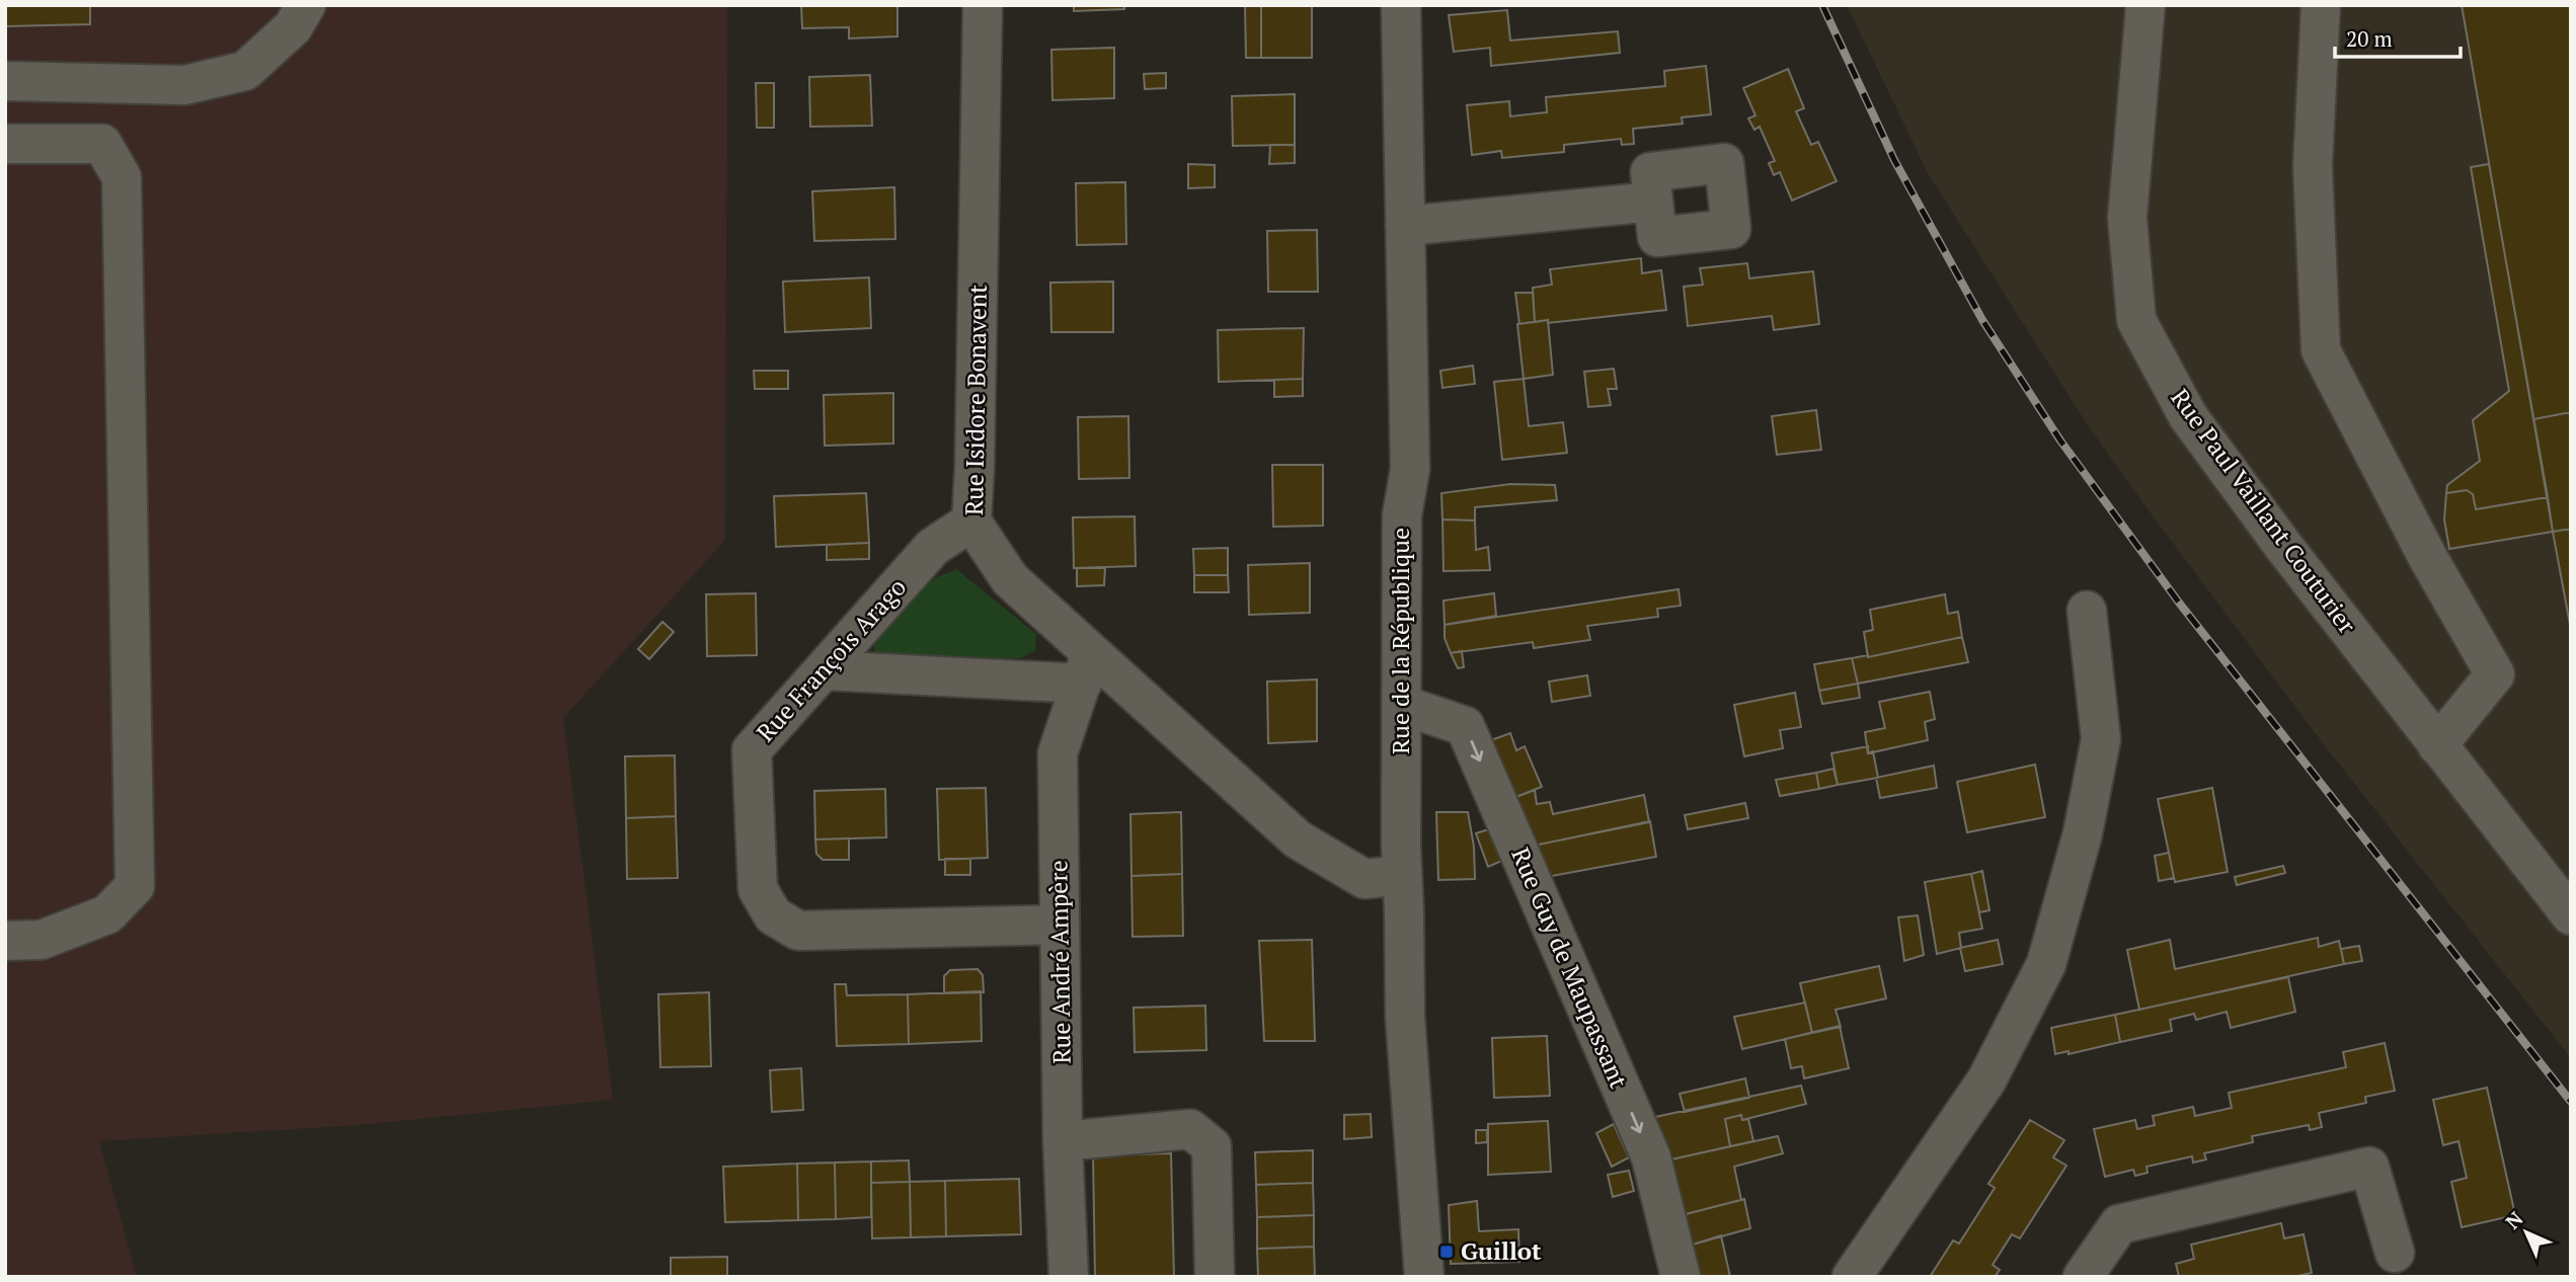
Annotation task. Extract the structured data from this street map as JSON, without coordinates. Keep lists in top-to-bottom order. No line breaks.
{"streets":{"street":["Rue Isidore Bonavent","Rue Paul Vaillant Couturier","Rue de la République","Rue François Arago","Rue André Ampère","Rue Guy de Maupassant"]},"crossings":[["Rue Isidore Bonavent","Rue de la République"],["Rue Isidore Bonavent","Rue François Arago"],["Rue Isidore Bonavent","Rue André Ampère"],["Rue de la République","Rue Guy de Maupassant"],["Rue François Arago","Rue André Ampère"]],"one_way":["Rue Guy de Maupassant"],"places":{"transit":["Guillot"]},"scale_bar":"20 m","north":"top left"}
